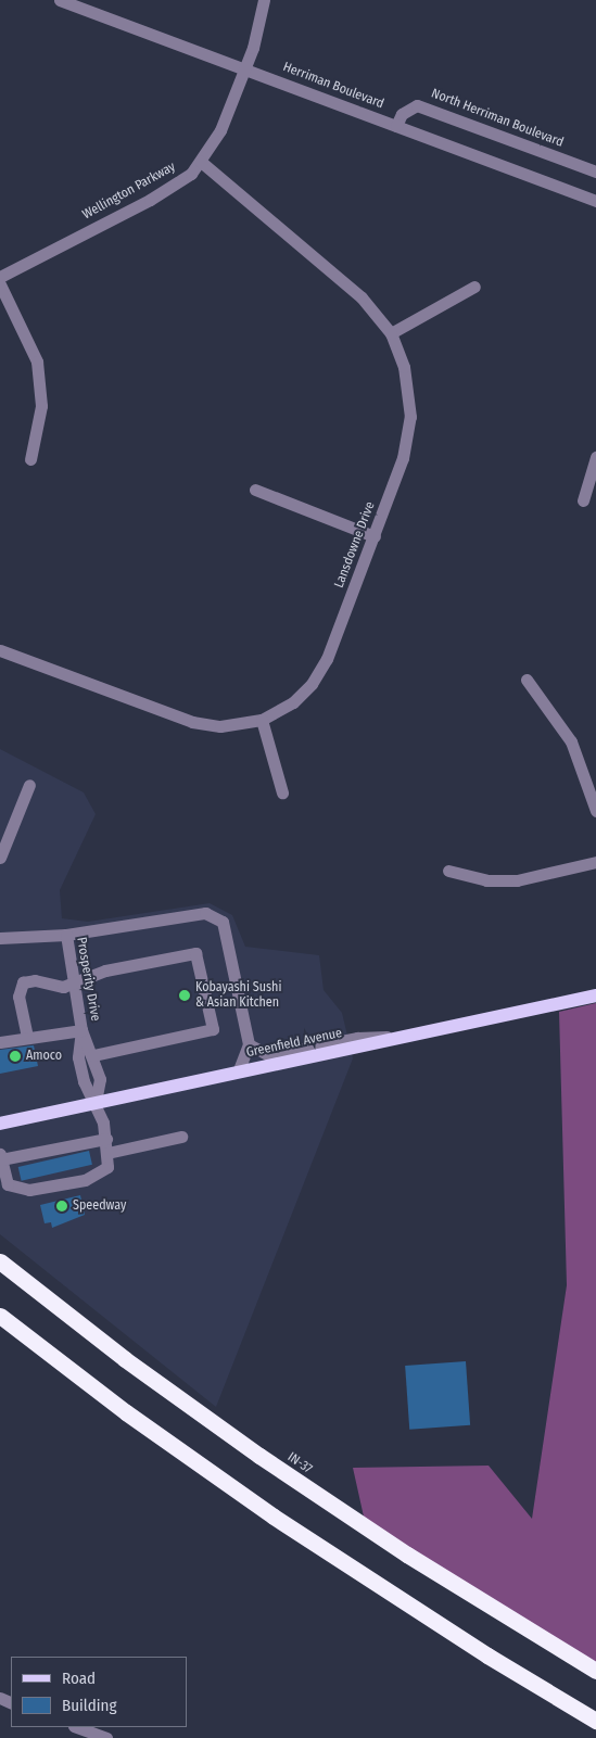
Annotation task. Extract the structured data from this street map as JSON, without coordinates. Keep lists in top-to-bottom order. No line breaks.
{"streets":{"highway":["IN-37"],"main road":["Greenfield Avenue"],"street":["Herriman Boulevard","North Herriman Boulevard","Wellington Parkway","Lansdowne Drive","Prosperity Drive"]},"crossings":[["Herriman Boulevard","North Herriman Boulevard"],["Herriman Boulevard","Wellington Parkway"],["Wellington Parkway","Lansdowne Drive"],["Prosperity Drive","Greenfield Avenue"]],"places":["Kobayashi Sushi & Asian Kitchen","Amoco","Speedway"],"legend":["Road","Building"]}
